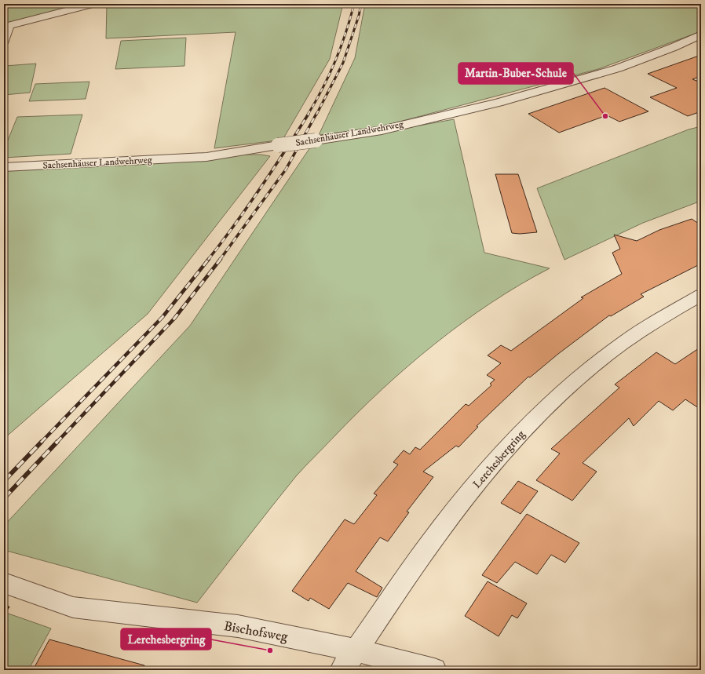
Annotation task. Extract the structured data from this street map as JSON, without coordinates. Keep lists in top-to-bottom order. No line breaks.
{"streets":{"street":["Sachsenhäuser Landwehrweg","Lerchesbergring","Bischofsweg"]},"crossings":[["Lerchesbergring","Bischofsweg"]],"places":["Martin-Buber-Schule","Lerchesbergring"]}
